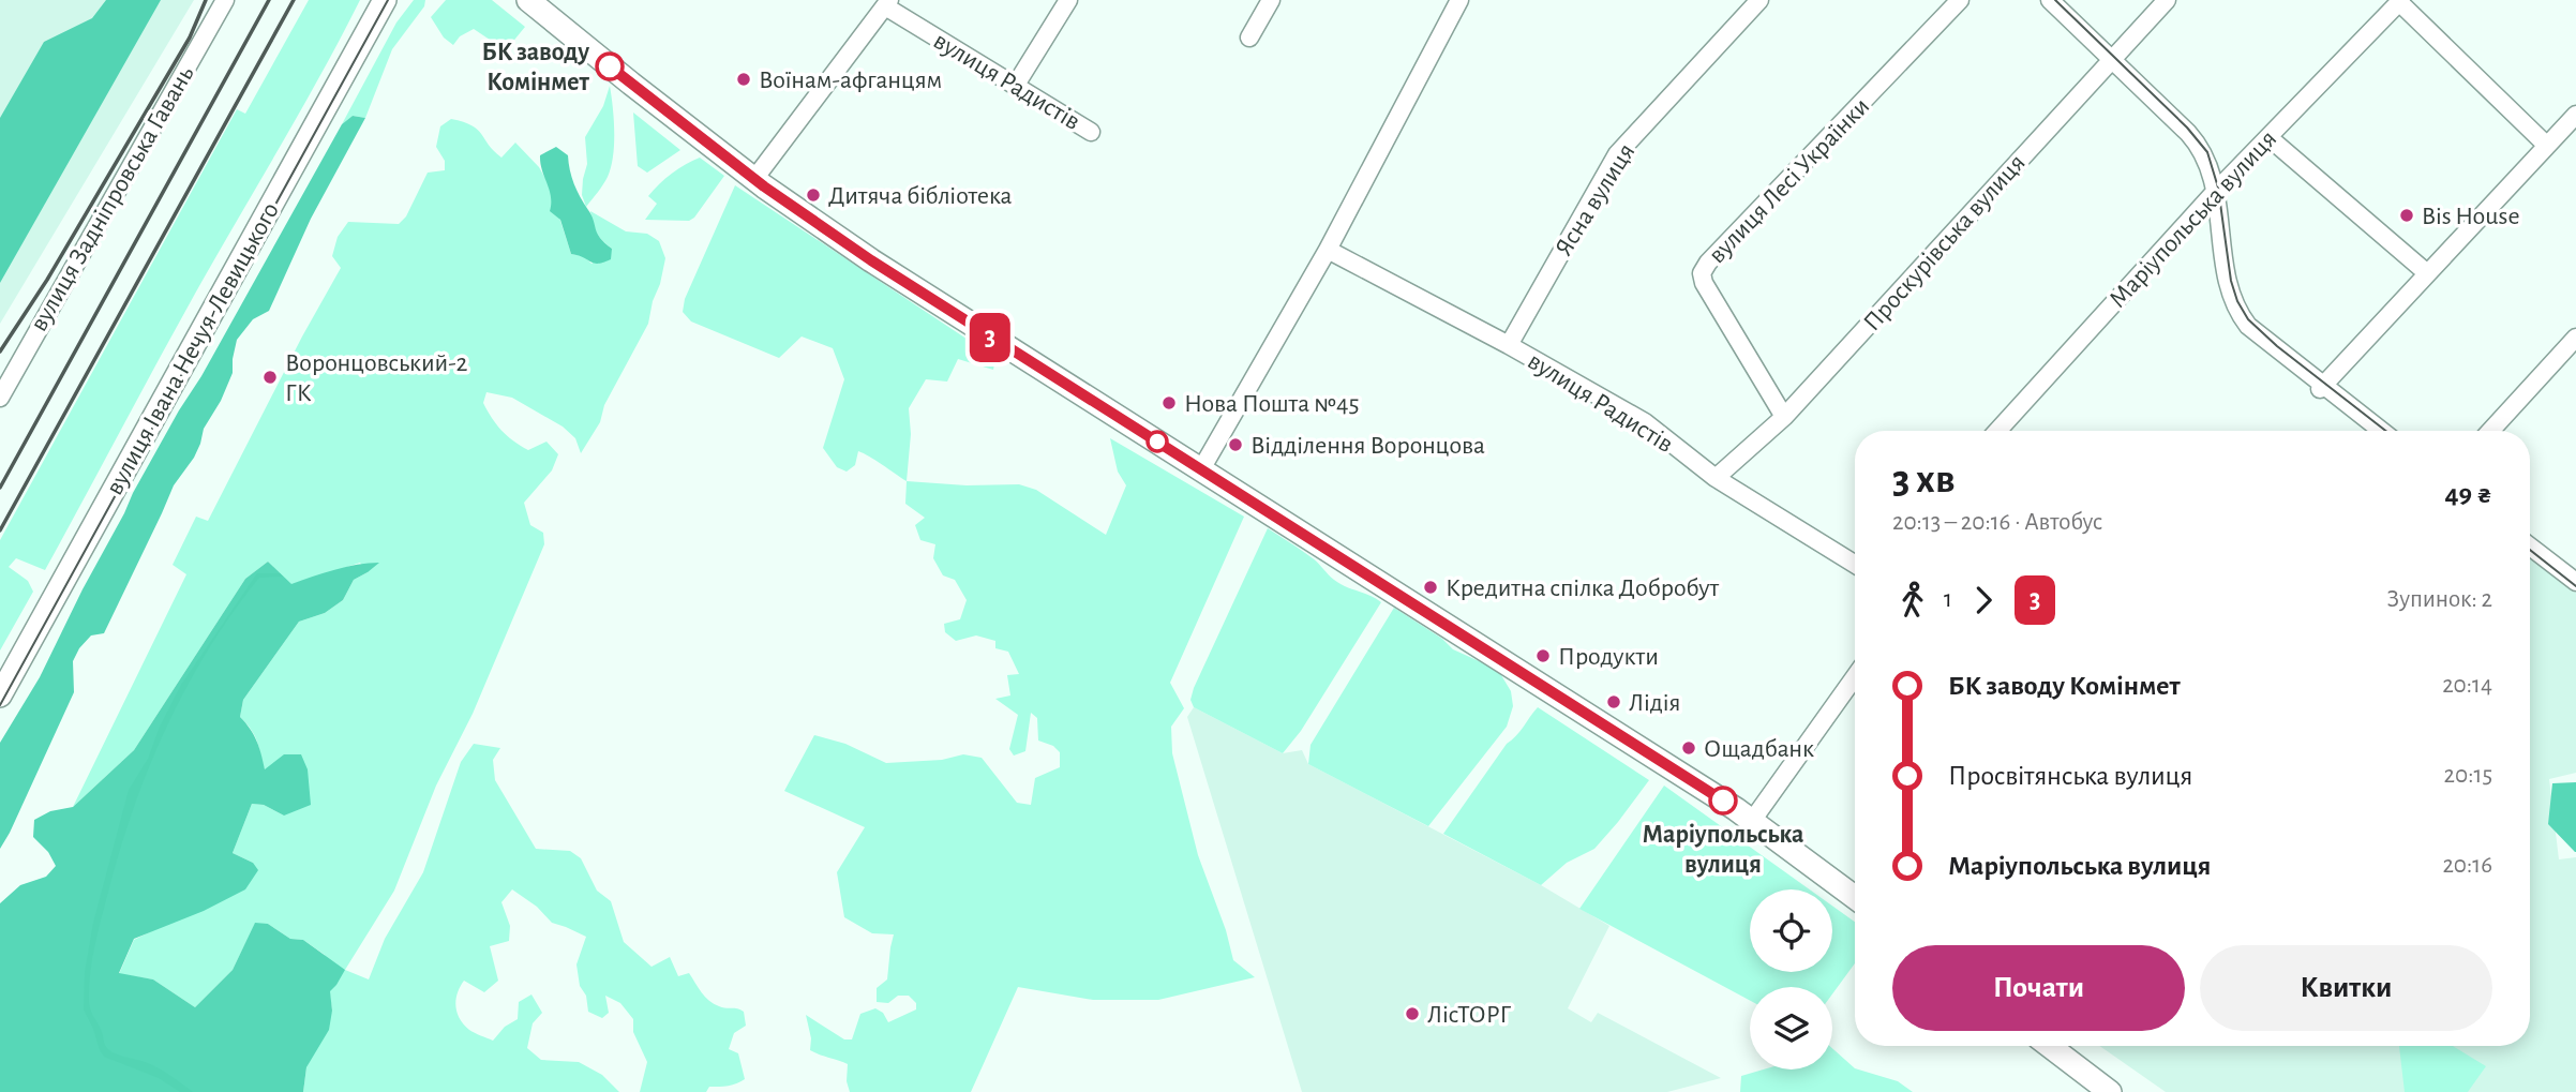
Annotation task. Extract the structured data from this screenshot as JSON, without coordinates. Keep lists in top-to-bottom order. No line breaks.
{"streets":{"main road":["вулиця Івана Нечуя-Левицького"],"street":["вулиця Радистів","вулиця Лесі Українки","вулиця Задніпровська Гавань","Ясна вулиця","Маріупольська вулиця","Проскурівська вулиця"]},"crossings":[["вулиця Радистів","Ясна вулиця"],["вулиця Радистів","Проскурівська вулиця"],["вулиця Лесі Українки","Проскурівська вулиця"]],"places":["БК заводу Комінмет","Воїнам-афганцям","Дитяча бібліотека","Bis House","Воронцовський-2 ГК","Нова Пошта №45","Відділення Воронцова","Кредитна спілка Добробут","Продукти","Лідія","Ощадбанк","Маріупольська вулиця","ЛісТОРГ"],"lines":["bus line 3"],"page":{"on_map":"3","heading":["3 хв","20:13 – 20:16 · Автобус","49 ₴"],"legs":["1","3","Зупинок: 2"],"list":[{"name":"БК заводу Комінмет","value":"20:14"},{"name":"Просвітянська вулиця","value":"20:15"},{"name":"Маріупольська вулиця","value":"20:16"}],"buttons":["Почати","Квитки"]}}
